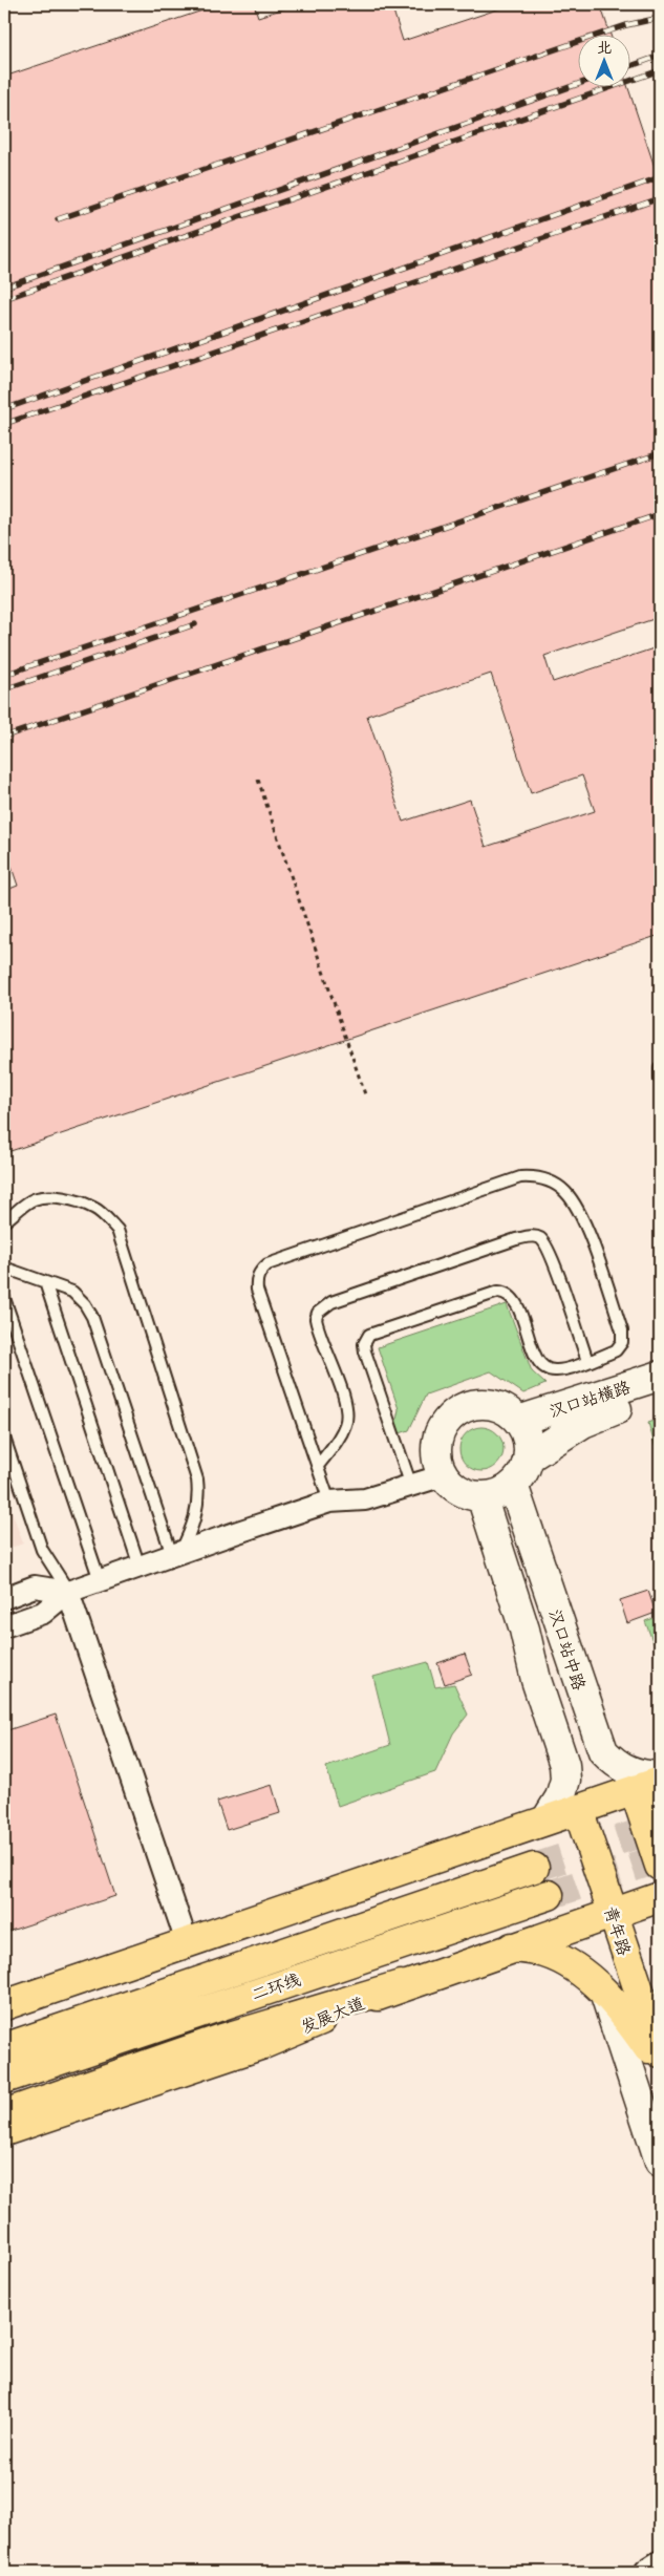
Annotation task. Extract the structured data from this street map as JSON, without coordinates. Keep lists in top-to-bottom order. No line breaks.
{"streets":{"main road":["汉口站横路","汉口站中路","青年路","二环线","发展大道"]},"crossings":[["汉口站横路","汉口站中路"],["青年路","发展大道"]],"north":"top"}
